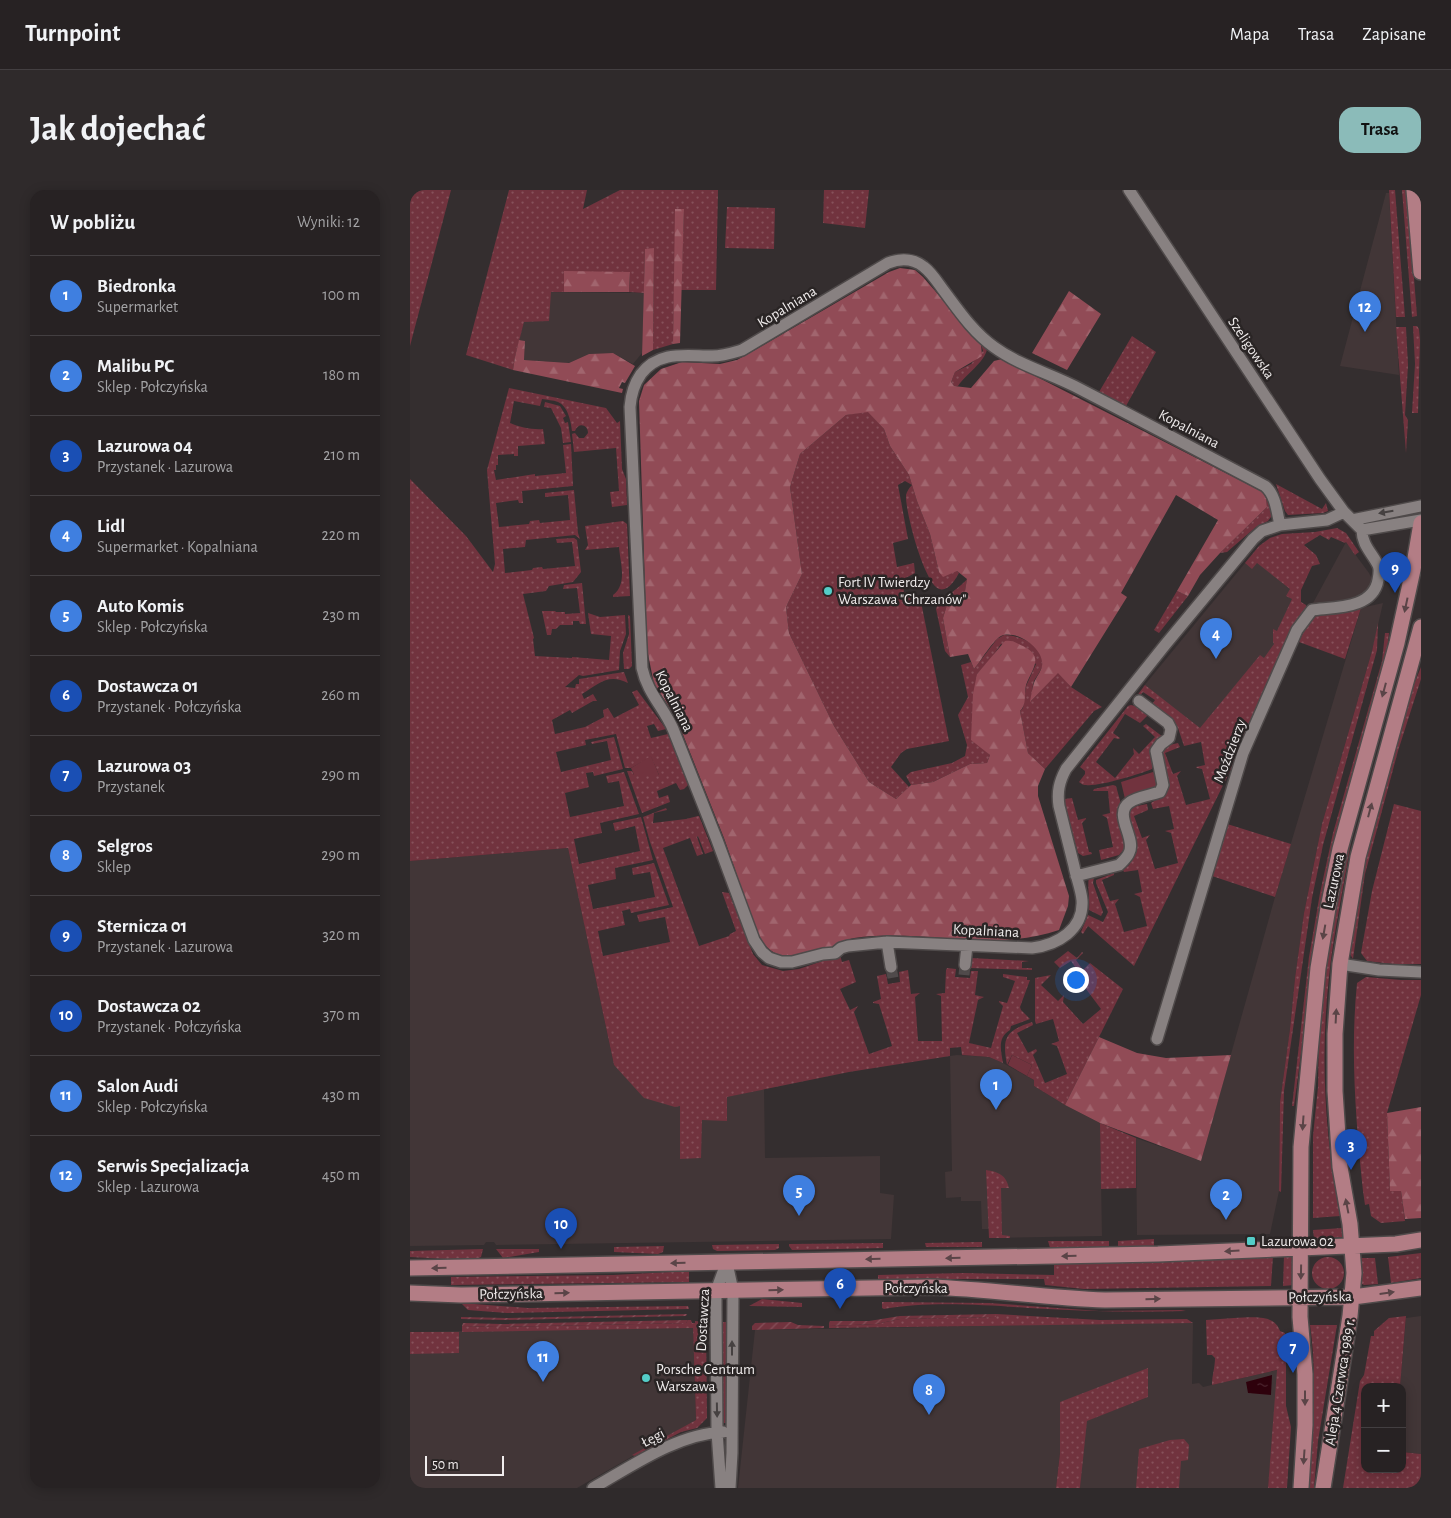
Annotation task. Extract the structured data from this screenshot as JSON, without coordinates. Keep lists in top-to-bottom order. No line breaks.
{"streets":{"main road":["Lazurowa","Połczyńska","Aleja 4 Czerwca 1989 r."],"street":["Kopalniana","Szeligowska","Moździerzy","Dostawcza","Łęgi"]},"crossings":[["Kopalniana","Szeligowska"],["Szeligowska","Moździerzy"],["Lazurowa","Połczyńska"],["Lazurowa","Aleja 4 Czerwca 1989 r."],["Połczyńska","Dostawcza"],["Połczyńska","Aleja 4 Czerwca 1989 r."],["Dostawcza","Łęgi"]],"places":{"other":["Fort IV Twierdzy Warszawa \"Chrzanów\"","Porsche Centrum Warszawa"],"transit":["Lazurowa 02"]},"scale_bar":"50 m","page":{"header":"Turnpoint","nav":["Mapa","Trasa","Zapisane"],"buttons":"Trasa","title":"Jak dojechać","heading":["W pobliżu","Wyniki: 12"],"list":[{"mark":"1","name":"Biedronka","note":"Supermarket","value":"100 m"},{"mark":"2","name":"Malibu PC","note":"Sklep · Połczyńska","value":"180 m"},{"mark":"3","name":"Lazurowa 04","note":"Przystanek · Lazurowa","value":"210 m"},{"mark":"4","name":"Lidl","note":"Supermarket · Kopalniana","value":"220 m"},{"mark":"5","name":"Auto Komis","note":"Sklep · Połczyńska","value":"230 m"},{"mark":"6","name":"Dostawcza 01","note":"Przystanek · Połczyńska","value":"260 m"},{"mark":"7","name":"Lazurowa 03","note":"Przystanek","value":"290 m"},{"mark":"8","name":"Selgros","note":"Sklep","value":"290 m"},{"mark":"9","name":"Sternicza 01","note":"Przystanek · Lazurowa","value":"320 m"},{"mark":"10","name":"Dostawcza 02","note":"Przystanek · Połczyńska","value":"370 m"},{"mark":"11","name":"Salon Audi","note":"Sklep · Połczyńska","value":"430 m"},{"mark":"12","name":"Serwis Specjalizacja","note":"Sklep · Lazurowa","value":"450 m"}],"pins":["12","9","4","1","3","5","2","10","6","7","11","8"],"map_buttons":["+","−"],"scale":"50 m"}}
